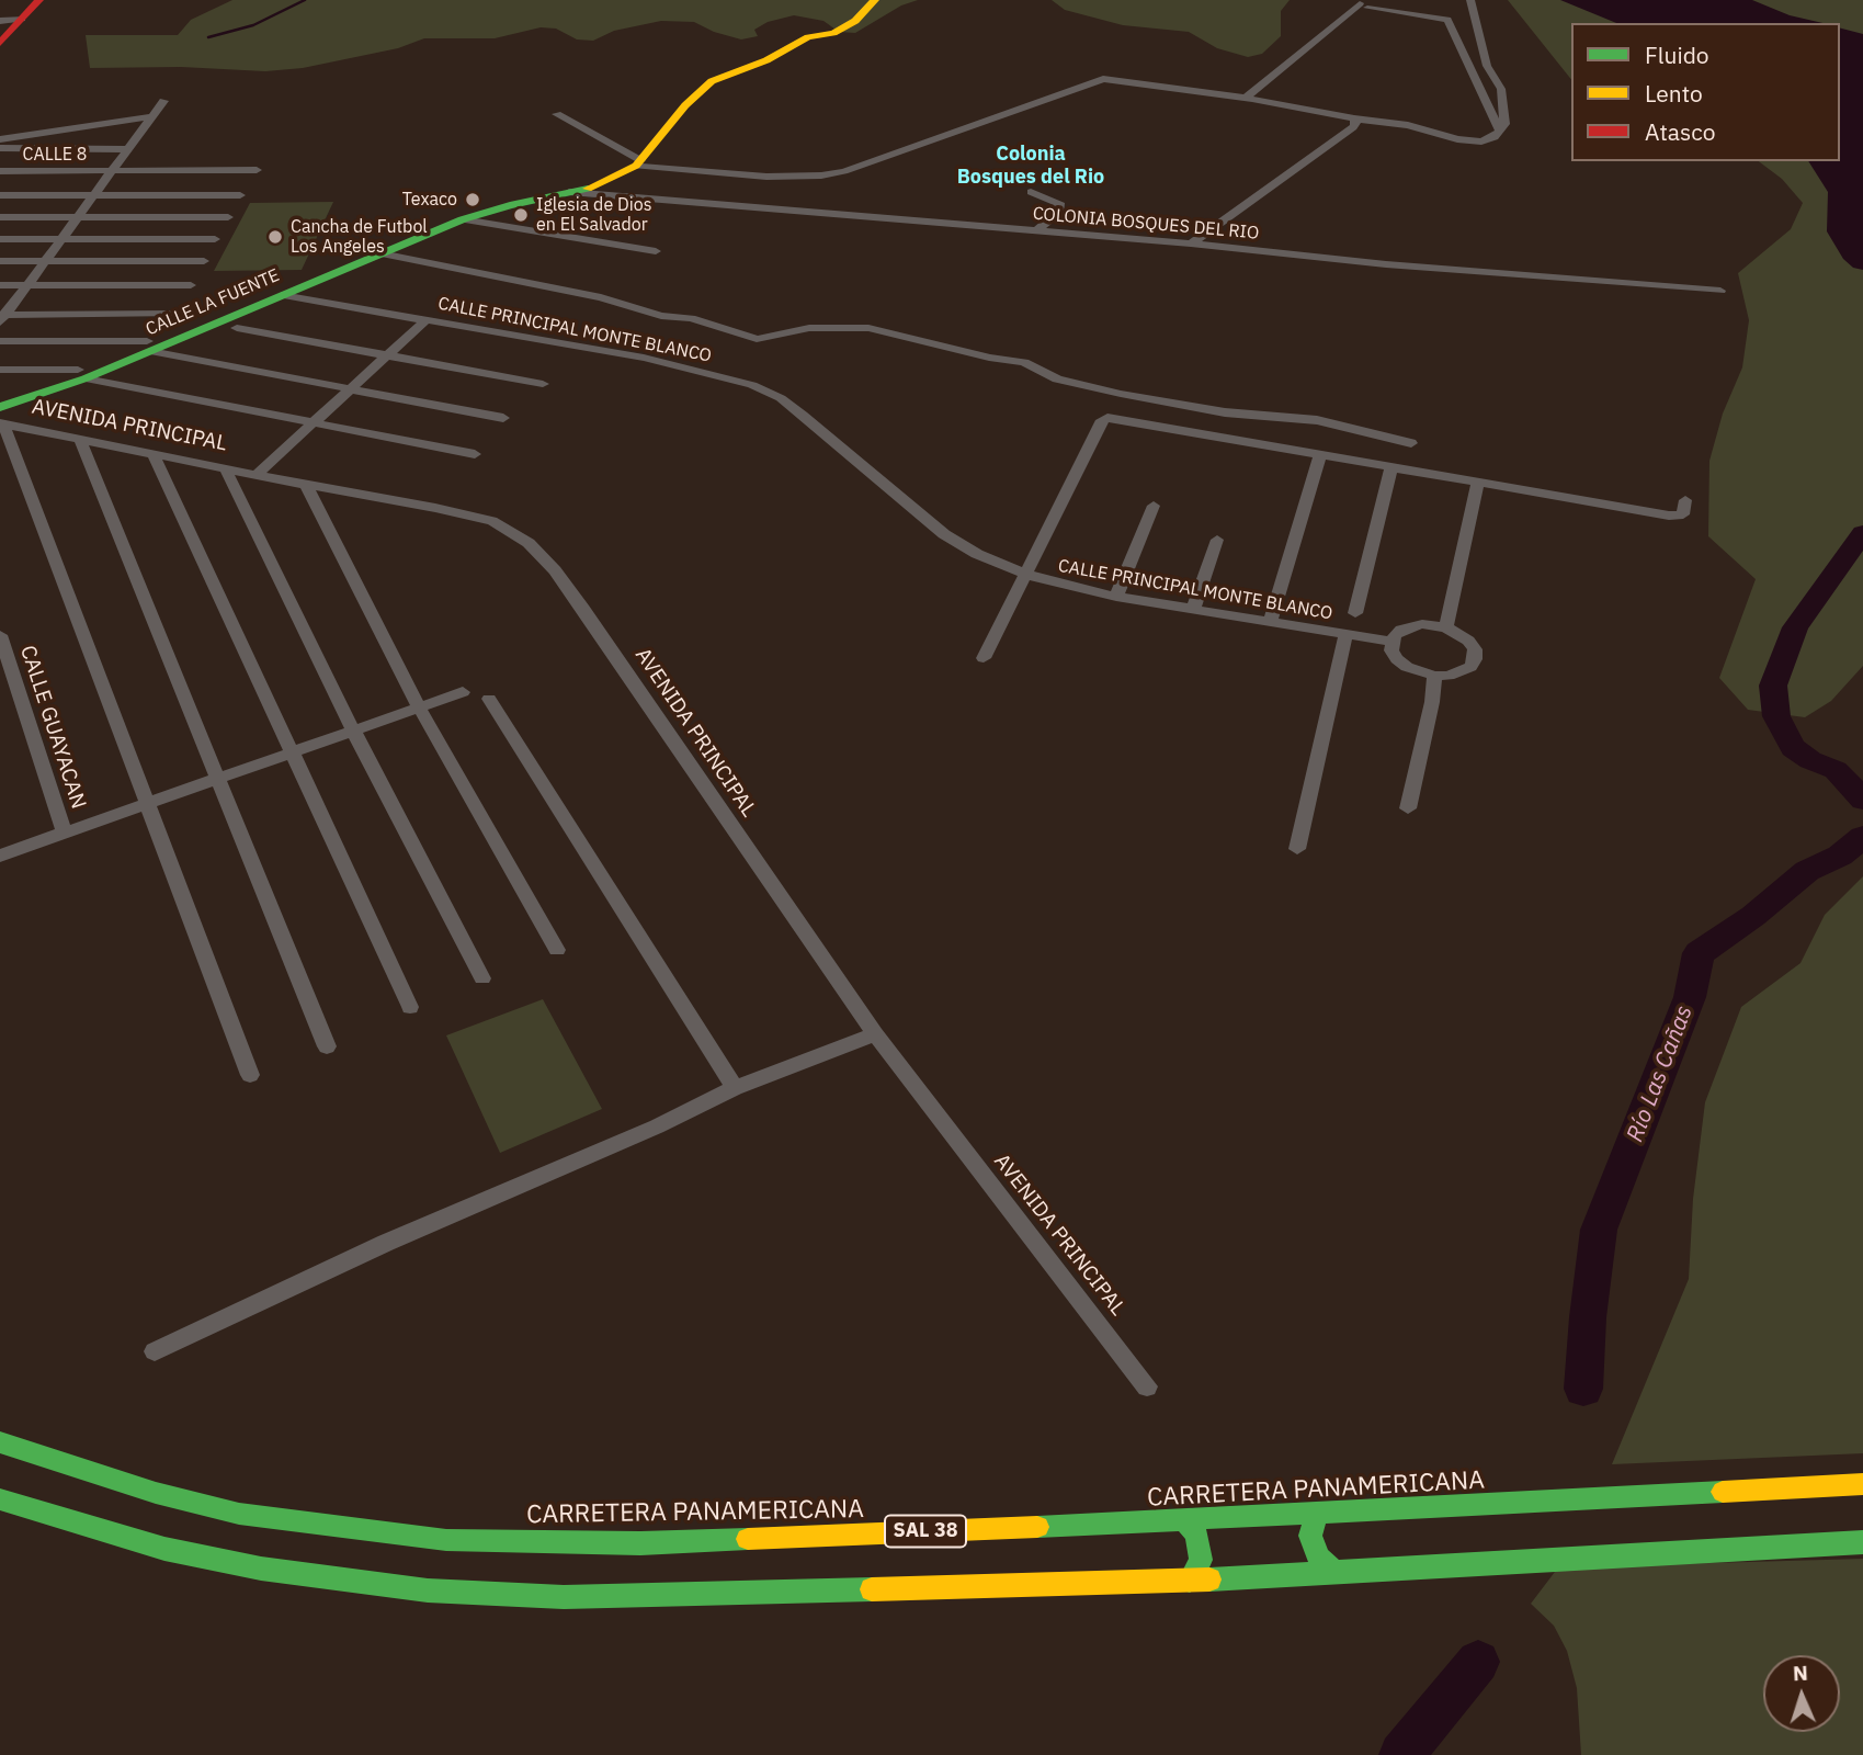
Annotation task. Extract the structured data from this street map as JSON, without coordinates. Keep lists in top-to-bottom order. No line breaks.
{"streets":{"main road":["CALLE LA FUENTE","CARRETERA PANAMERICANA","SAL 38"],"street":["CALLE 8","COLONIA BOSQUES DEL RIO","CALLE PRINCIPAL MONTE BLANCO","AVENIDA PRINCIPAL","CALLE GUAYACAN"]},"crossings":[["COLONIA BOSQUES DEL RIO","CALLE LA FUENTE"],["CALLE LA FUENTE","CALLE PRINCIPAL MONTE BLANCO"],["CALLE LA FUENTE","AVENIDA PRINCIPAL"]],"districts":["Colonia Bosques del Rio"],"water":["Río Las Cañas"],"places":["Texaco","Iglesia de Dios en El Salvador","Cancha de Futbol Los Angeles"],"legend":["Fluido","Lento","Atasco"],"north":"top"}
